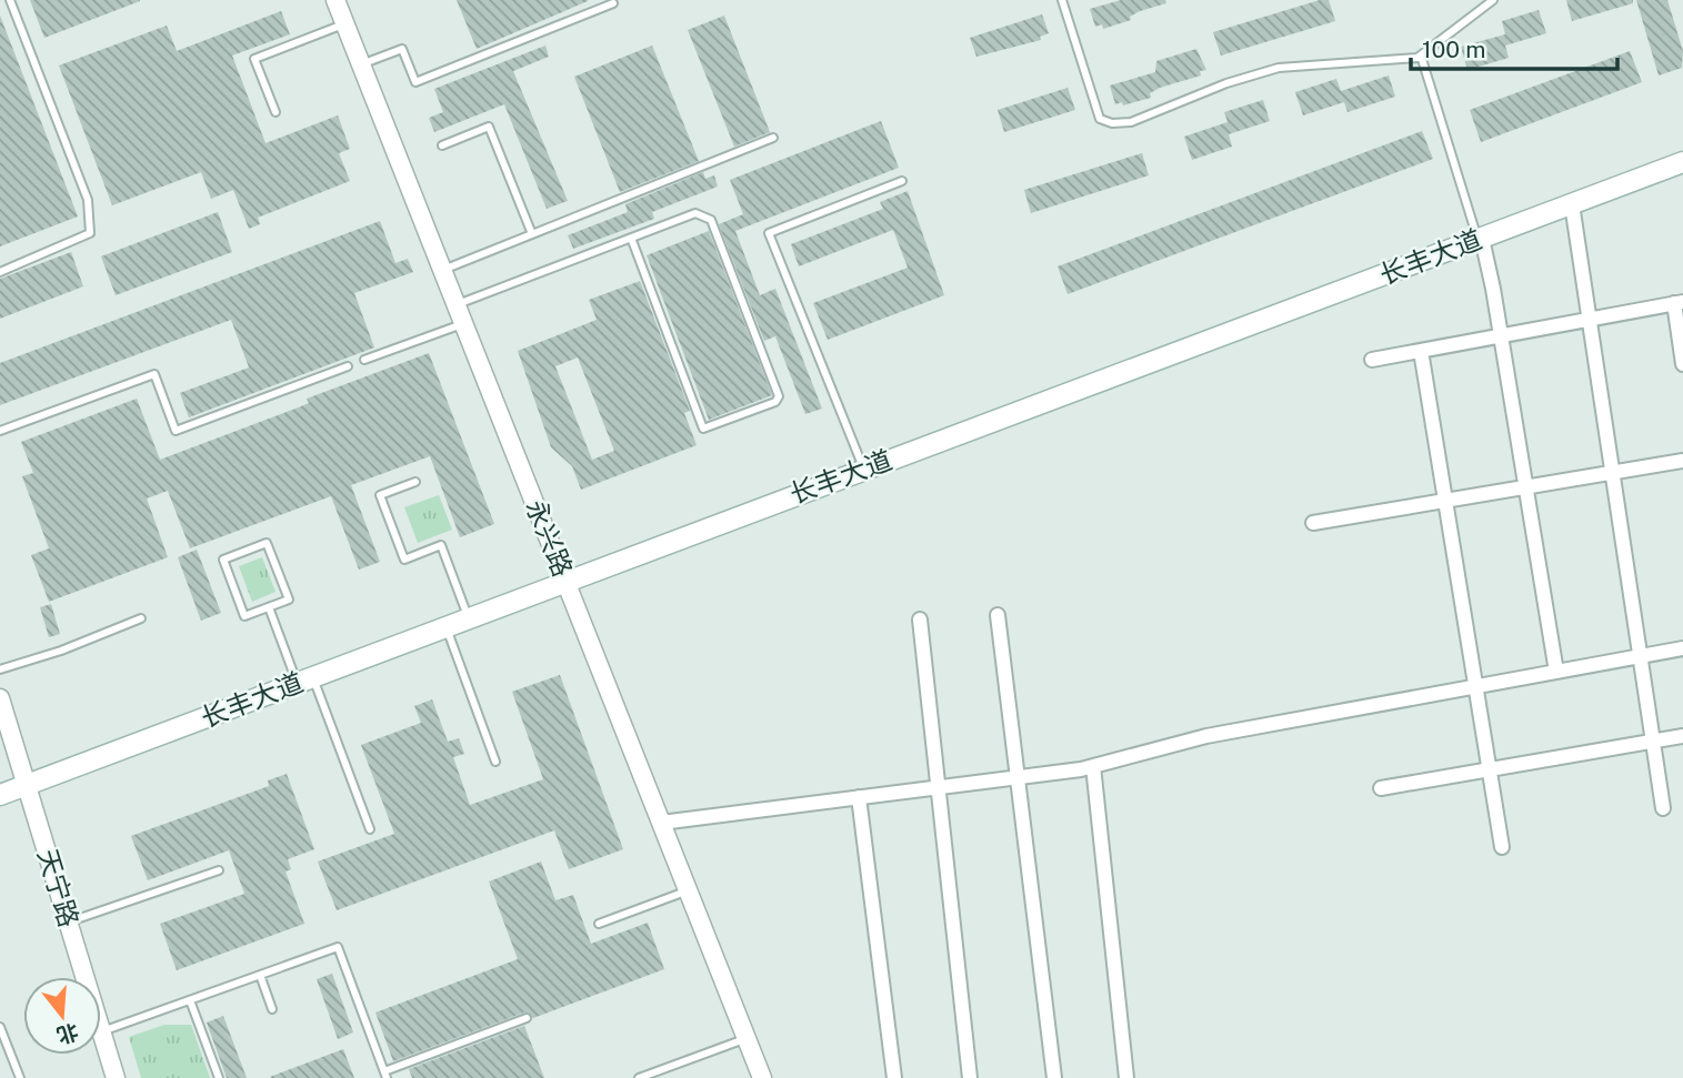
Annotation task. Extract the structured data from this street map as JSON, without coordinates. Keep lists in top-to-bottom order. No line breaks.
{"streets":{"main road":["长丰大道"],"street":["永兴路","天宁路"]},"crossings":[["长丰大道","永兴路"],["长丰大道","天宁路"]],"scale_bar":"100 m","north":"bottom"}
